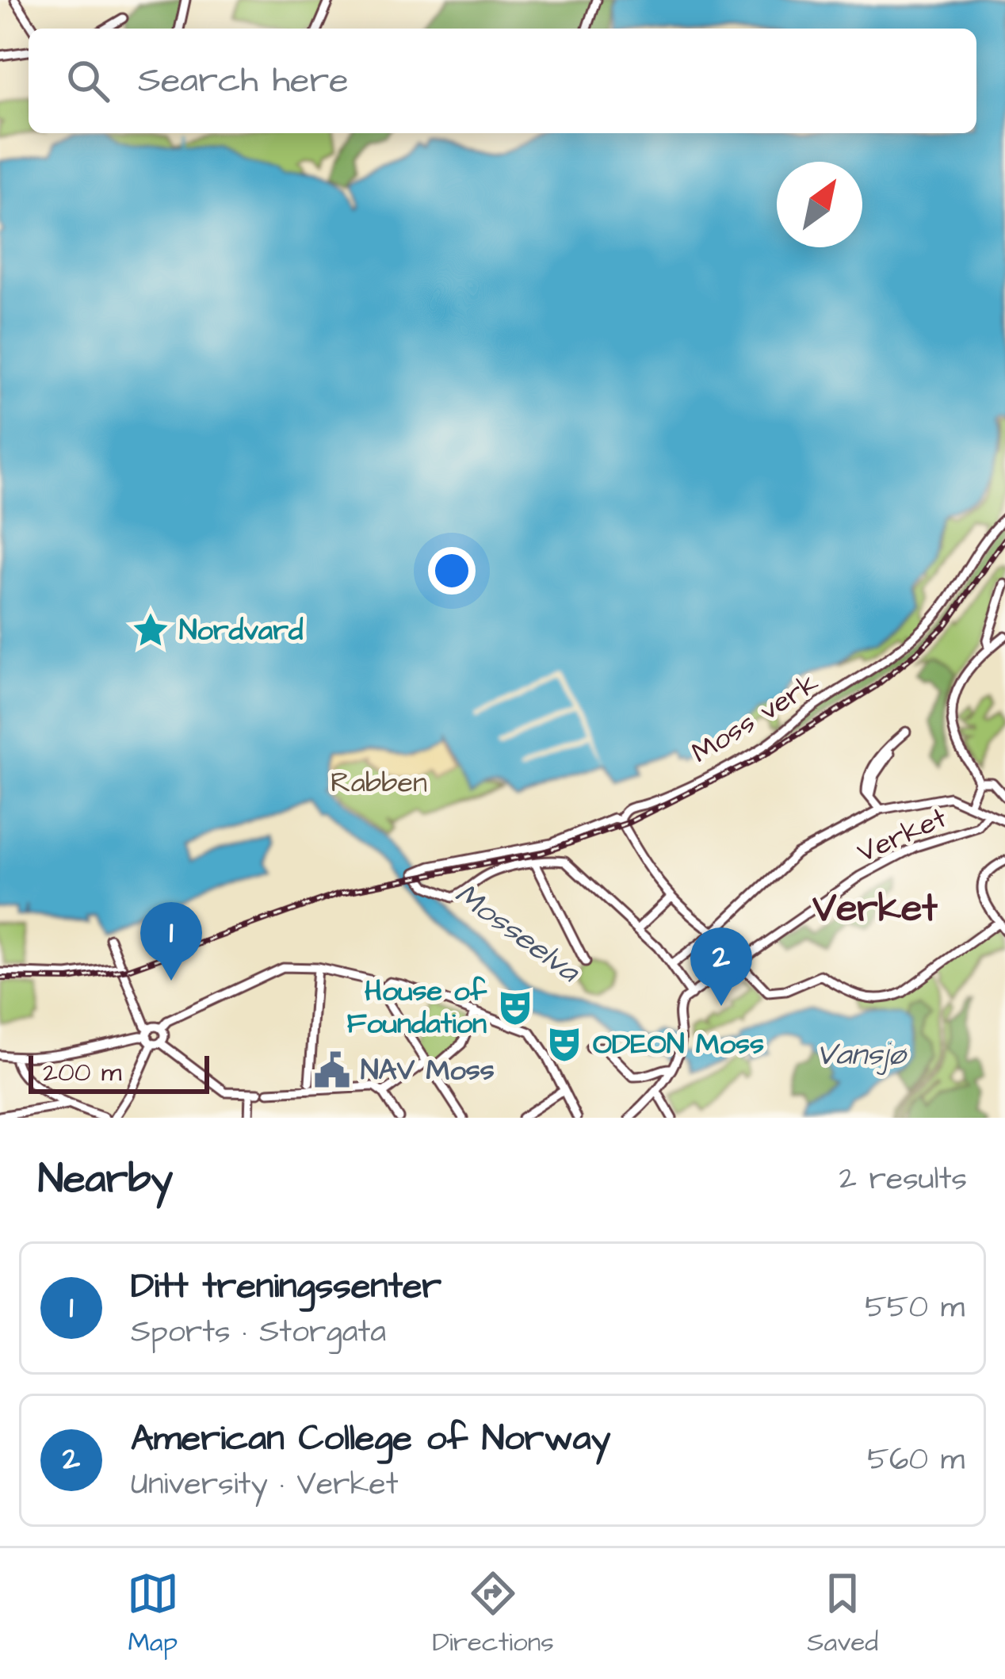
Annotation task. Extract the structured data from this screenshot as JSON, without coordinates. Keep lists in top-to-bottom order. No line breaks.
{"streets":{"street":["Moss verk","Verket"]},"districts":["Verket"],"water":["Mosseelva","Vansjø"],"parks":["Rabben"],"places":{"place":["Nordvard"],"theatre":["House of Foundation","ODEON Moss"],"public building":["NAV Moss"]},"scale_bar":"200 m","north":"top right","page":{"search":"Search here","pins":["1","2"],"scale":"200 m","heading":["Nearby","2 results"],"list":[{"mark":"1","name":"Ditt treningssenter","note":"Sports · Storgata","value":"550 m"},{"mark":"2","name":"American College of Norway","note":"University · Verket","value":"560 m"}],"nav":["Map","Directions","Saved"]}}
